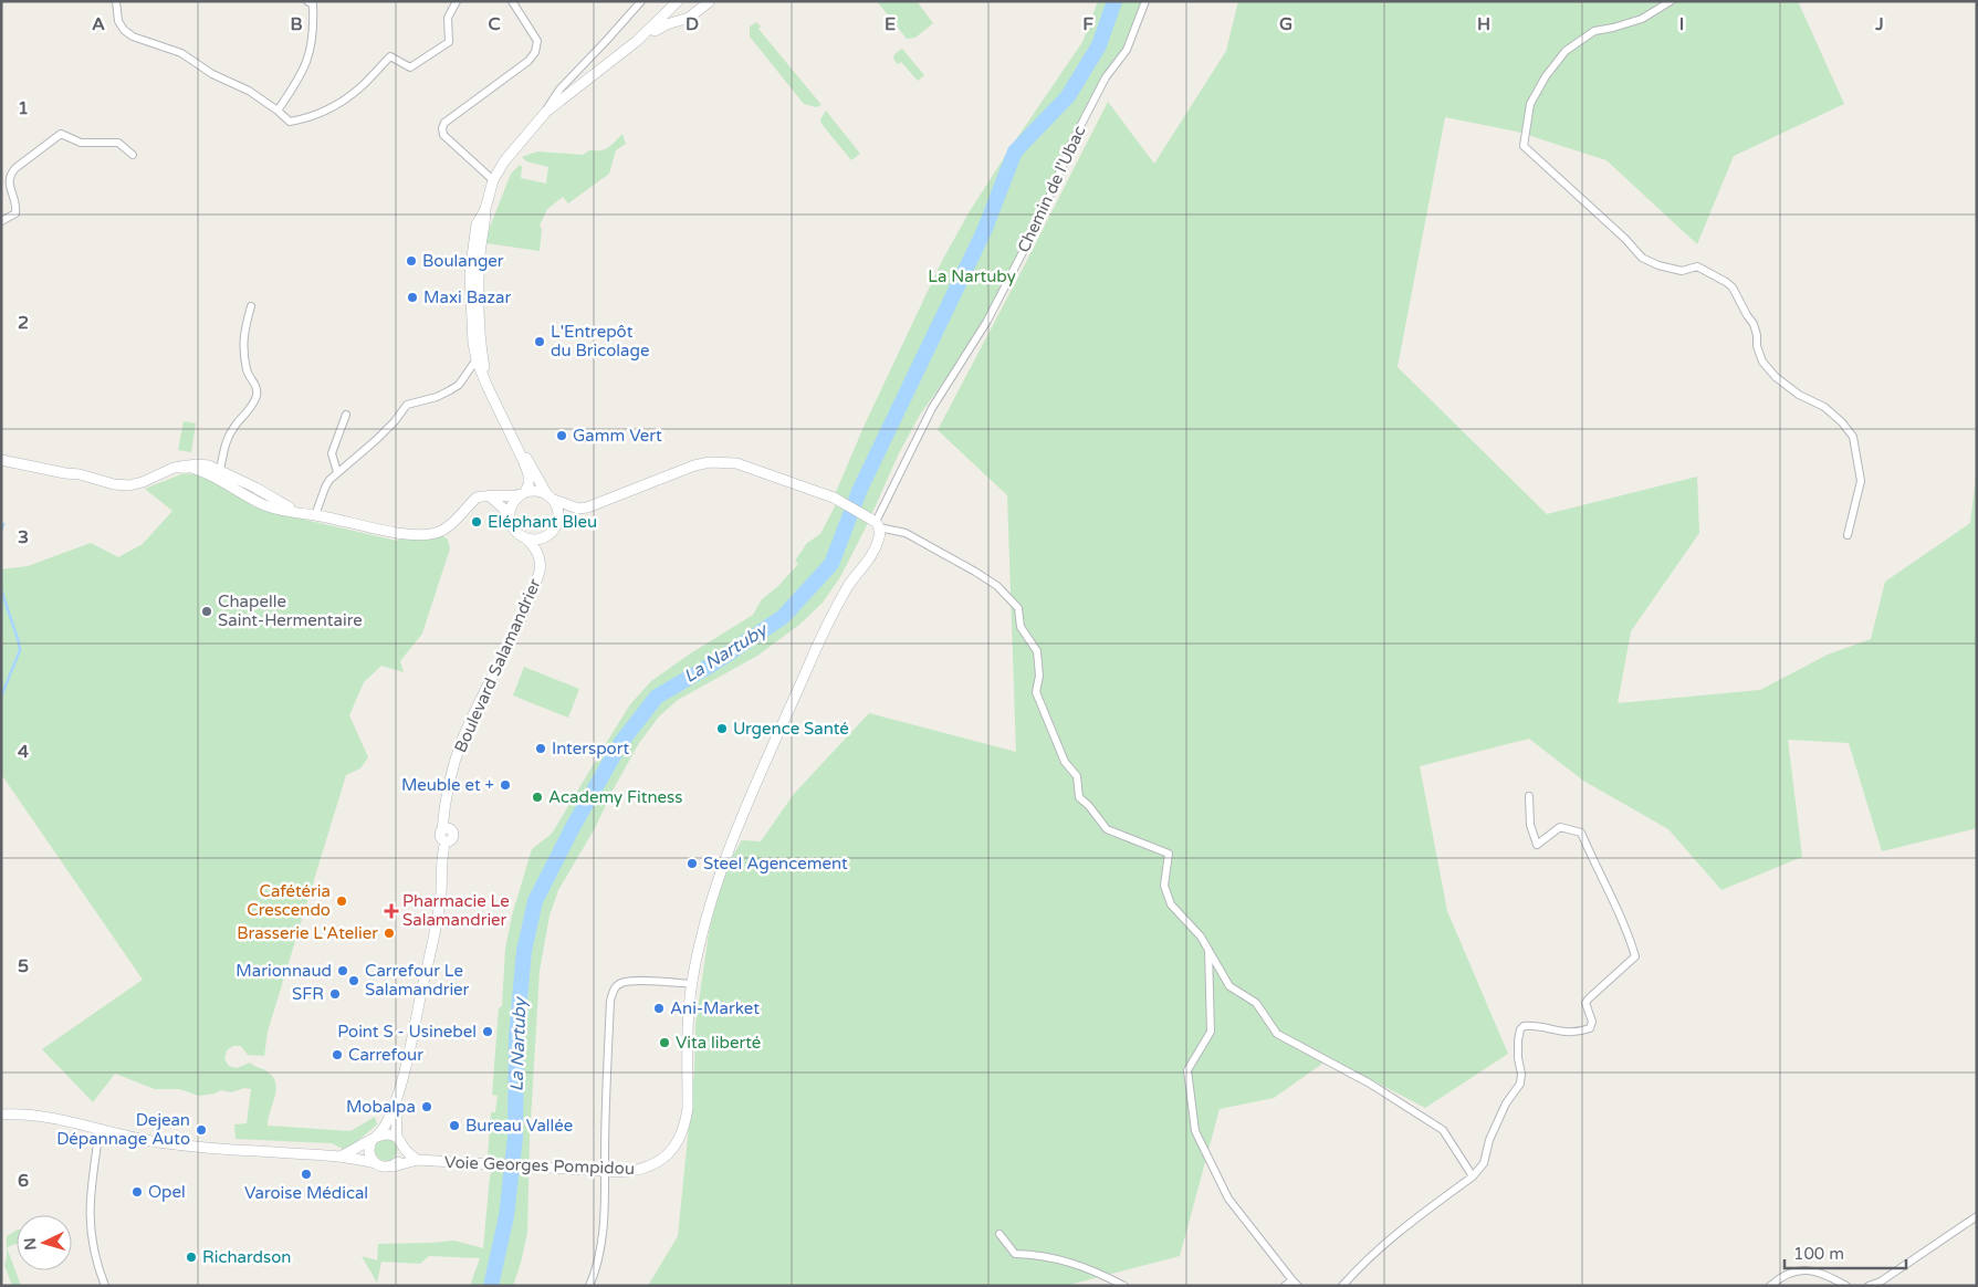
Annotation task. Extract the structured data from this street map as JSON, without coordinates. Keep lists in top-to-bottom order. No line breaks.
{"streets":{"main road":["Boulevard Salamandrier","Voie Georges Pompidou"],"street":["Chemin de l'Ubac"]},"crossings":[["Chemin de l'Ubac","Voie Georges Pompidou"],["Boulevard Salamandrier","Voie Georges Pompidou"]],"water":["La Nartuby"],"parks":["La Nartuby"],"places":{"other":["Boulanger","Maxi Bazar","L'Entrepôt du Bricolage","Gamm Vert","Eléphant Bleu","Chapelle Saint-Hermentaire","Urgence Santé","Intersport","Meuble et +","Academy Fitness","Steel Agencement","Cafétéria Crescendo","Brasserie L'Atelier","Marionnaud","Carrefour Le Salamandrier","SFR","Ani-Market","Point S - Usinebel","Vita liberté","Carrefour","Mobalpa","Bureau Vallée","Dejean Dépannage Auto","Varoise Médical","Opel","Richardson"],"health":["Pharmacie Le Salamandrier"]},"scale_bar":"100 m","north":"left","grid":{"columns":["A","B","C","D","E","F","G","H","I","J"],"rows":["1","2","3","4","5","6"]}}
